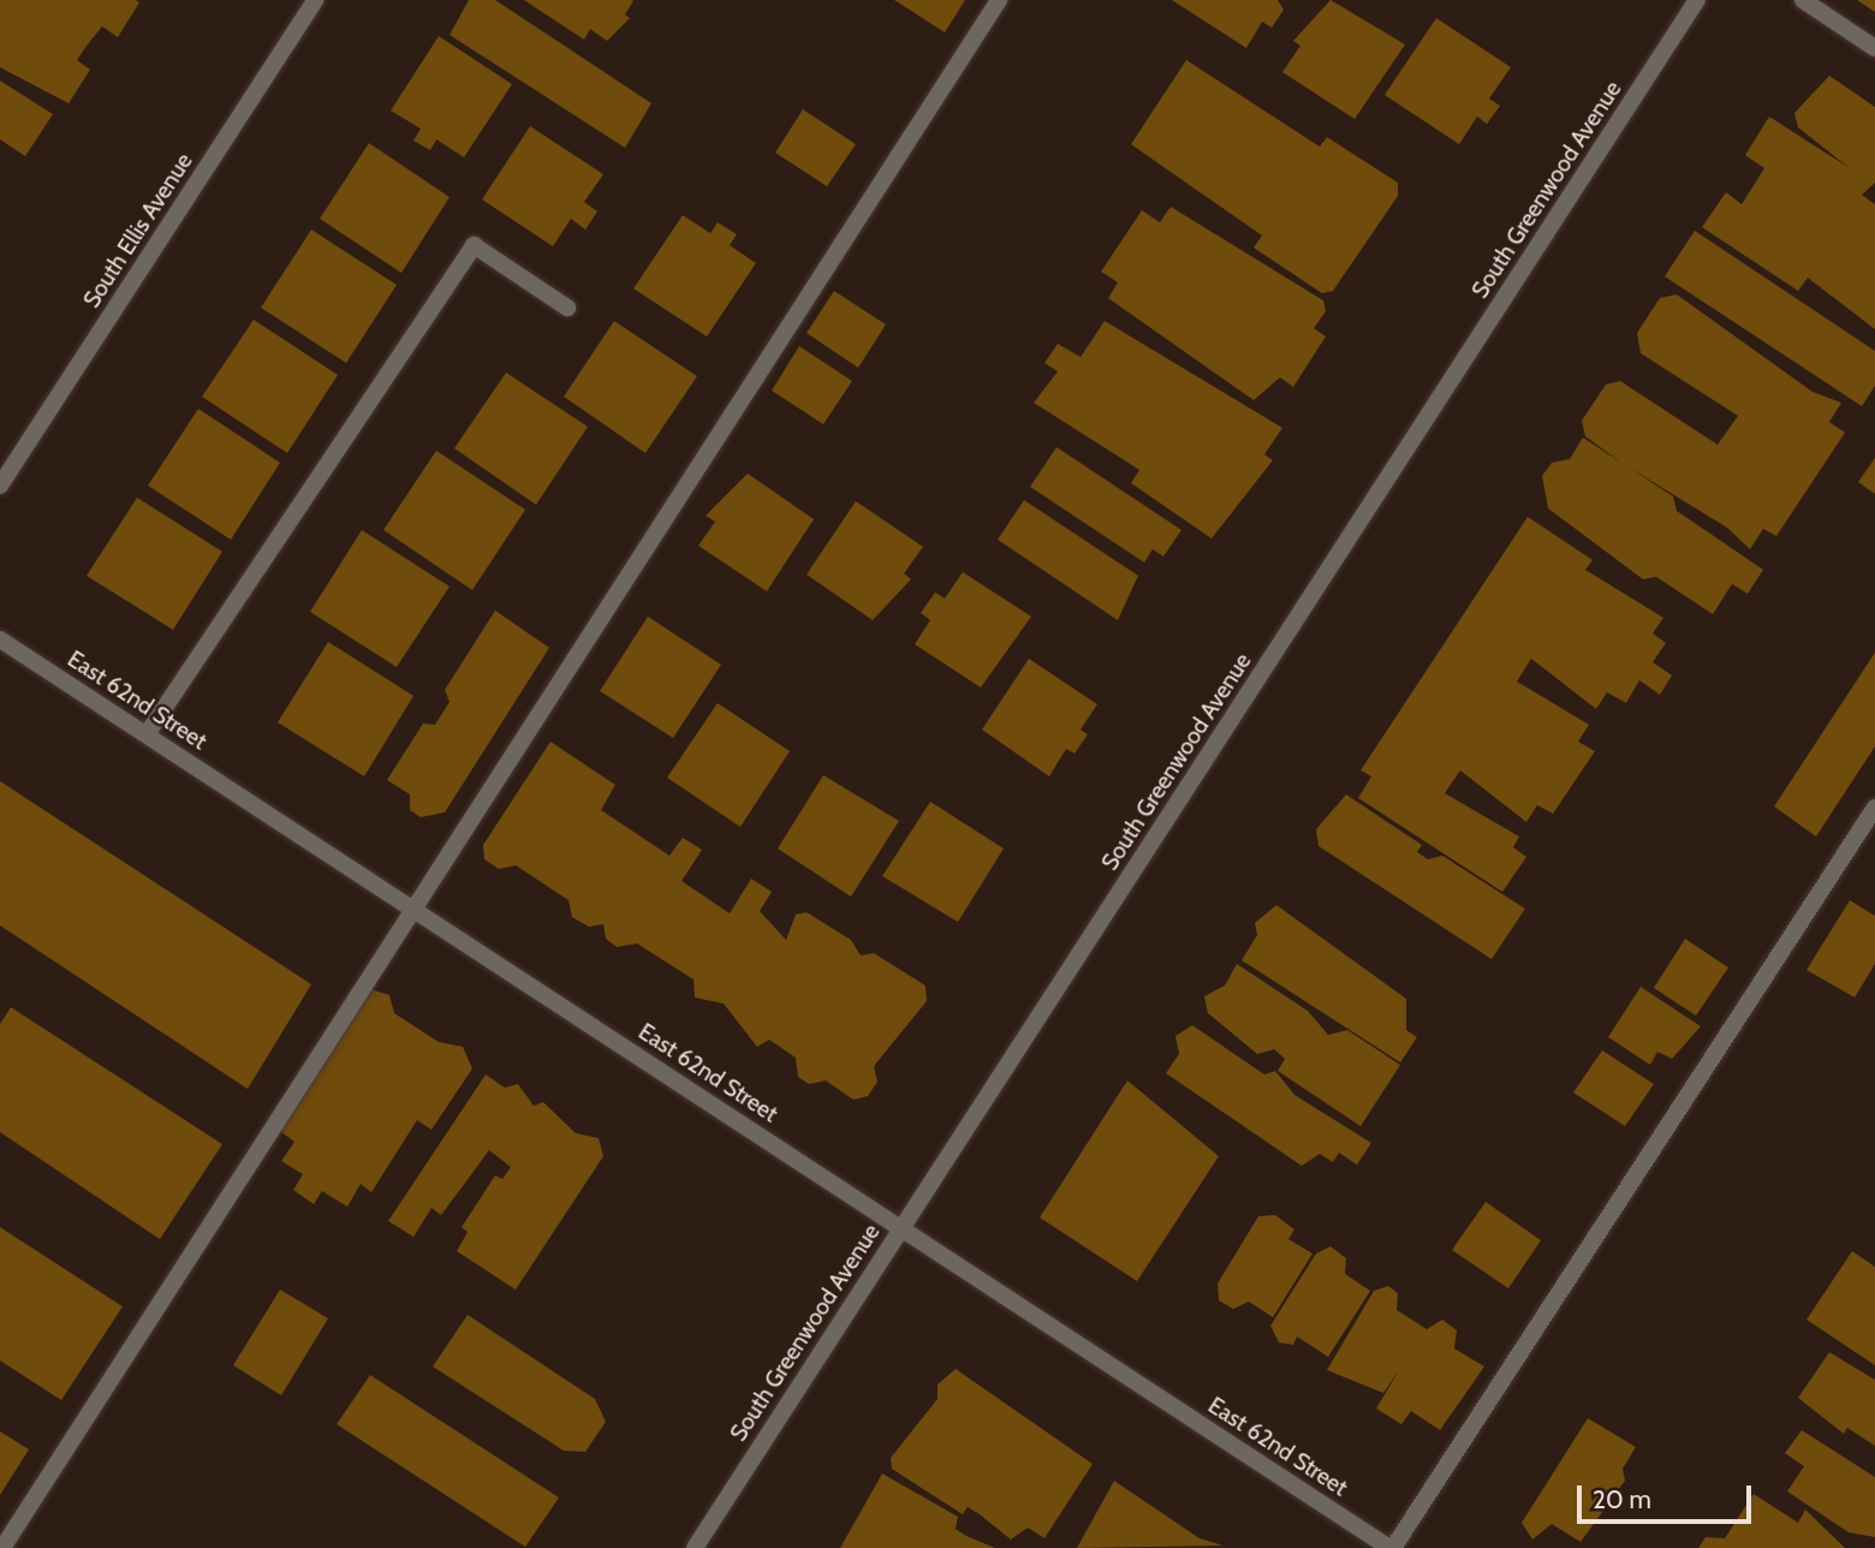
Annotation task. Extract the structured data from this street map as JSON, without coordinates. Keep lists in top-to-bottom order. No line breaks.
{"streets":{"street":["South Greenwood Avenue","South Ellis Avenue","East 62nd Street"]},"crossings":[["South Greenwood Avenue","East 62nd Street"]],"scale_bar":"20 m"}
